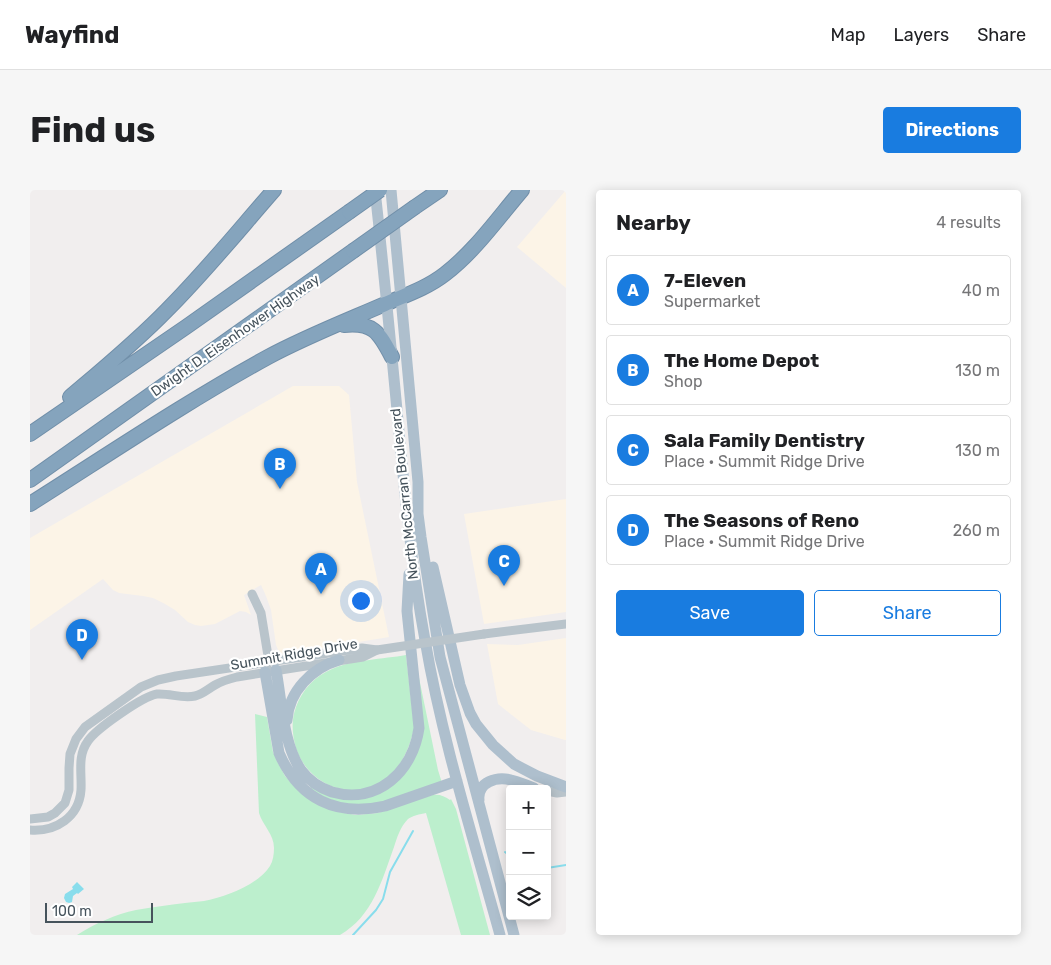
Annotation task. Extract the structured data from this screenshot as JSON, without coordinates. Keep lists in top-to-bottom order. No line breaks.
{"streets":{"highway":["Dwight D. Eisenhower Highway"],"main road":["North McCarran Boulevard"],"street":["Summit Ridge Drive"]},"scale_bar":"100 m","page":{"header":"Wayfind","nav":["Map","Layers","Share"],"buttons":["Directions",["Save","Share"]],"title":"Find us","heading":["Nearby","4 results"],"list":[{"mark":"A","name":"7-Eleven","note":"Supermarket","value":"40 m"},{"mark":"B","name":"The Home Depot","note":"Shop","value":"130 m"},{"mark":"C","name":"Sala Family Dentistry","note":"Place · Summit Ridge Drive","value":"130 m"},{"mark":"D","name":"The Seasons of Reno","note":"Place · Summit Ridge Drive","value":"260 m"}],"pins":["B","C","A","D"],"map_buttons":["+","−"],"scale":"100 m"}}
